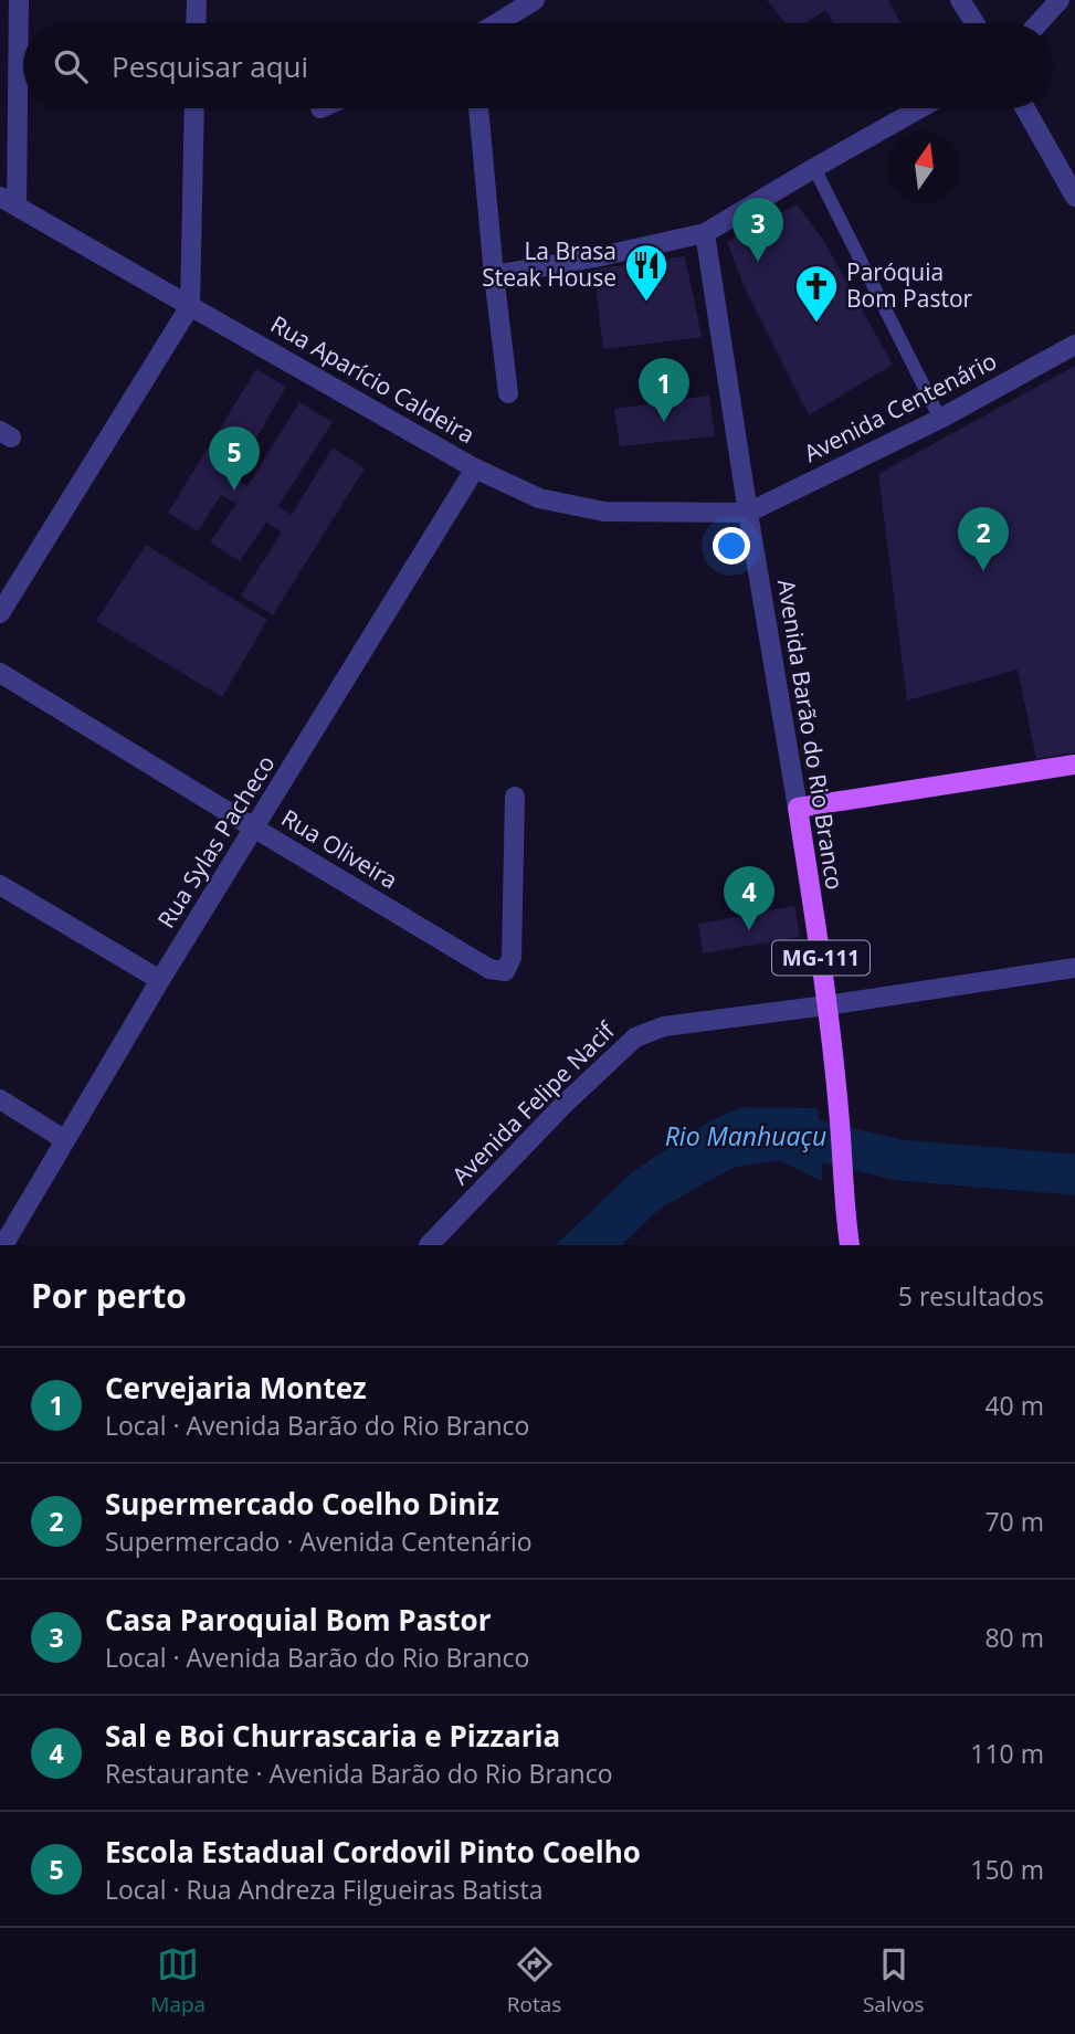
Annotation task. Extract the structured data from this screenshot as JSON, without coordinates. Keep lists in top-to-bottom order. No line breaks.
{"streets":{"main road":["Avenida Barão do Rio Branco","MG-111"],"street":["Rua Aparício Caldeira","Avenida Centenário","Rua Sylas Pacheco","Rua Oliveira","Avenida Felipe Nacif"]},"crossings":[["Rua Aparício Caldeira","Avenida Centenário"],["Rua Aparício Caldeira","Avenida Barão do Rio Branco"],["Rua Aparício Caldeira","Rua Sylas Pacheco"],["Avenida Centenário","Avenida Barão do Rio Branco"],["Avenida Barão do Rio Branco","Avenida Felipe Nacif"],["Rua Sylas Pacheco","Rua Oliveira"]],"water":["Rio Manhuaçu"],"places":{"restaurant":["La Brasa Steak House"],"church":["Paróquia Bom Pastor"]},"north":"top","page":{"search":"Pesquisar aqui","pins":["3","1","5","2","4"],"heading":["Por perto","5 resultados"],"list":[{"mark":"1","name":"Cervejaria Montez","note":"Local · Avenida Barão do Rio Branco","value":"40 m"},{"mark":"2","name":"Supermercado Coelho Diniz","note":"Supermercado · Avenida Centenário","value":"70 m"},{"mark":"3","name":"Casa Paroquial Bom Pastor","note":"Local · Avenida Barão do Rio Branco","value":"80 m"},{"mark":"4","name":"Sal e Boi Churrascaria e Pizzaria","note":"Restaurante · Avenida Barão do Rio Branco","value":"110 m"},{"mark":"5","name":"Escola Estadual Cordovil Pinto Coelho","note":"Local · Rua Andreza Filgueiras Batista","value":"150 m"}],"nav":["Mapa","Rotas","Salvos"]}}
